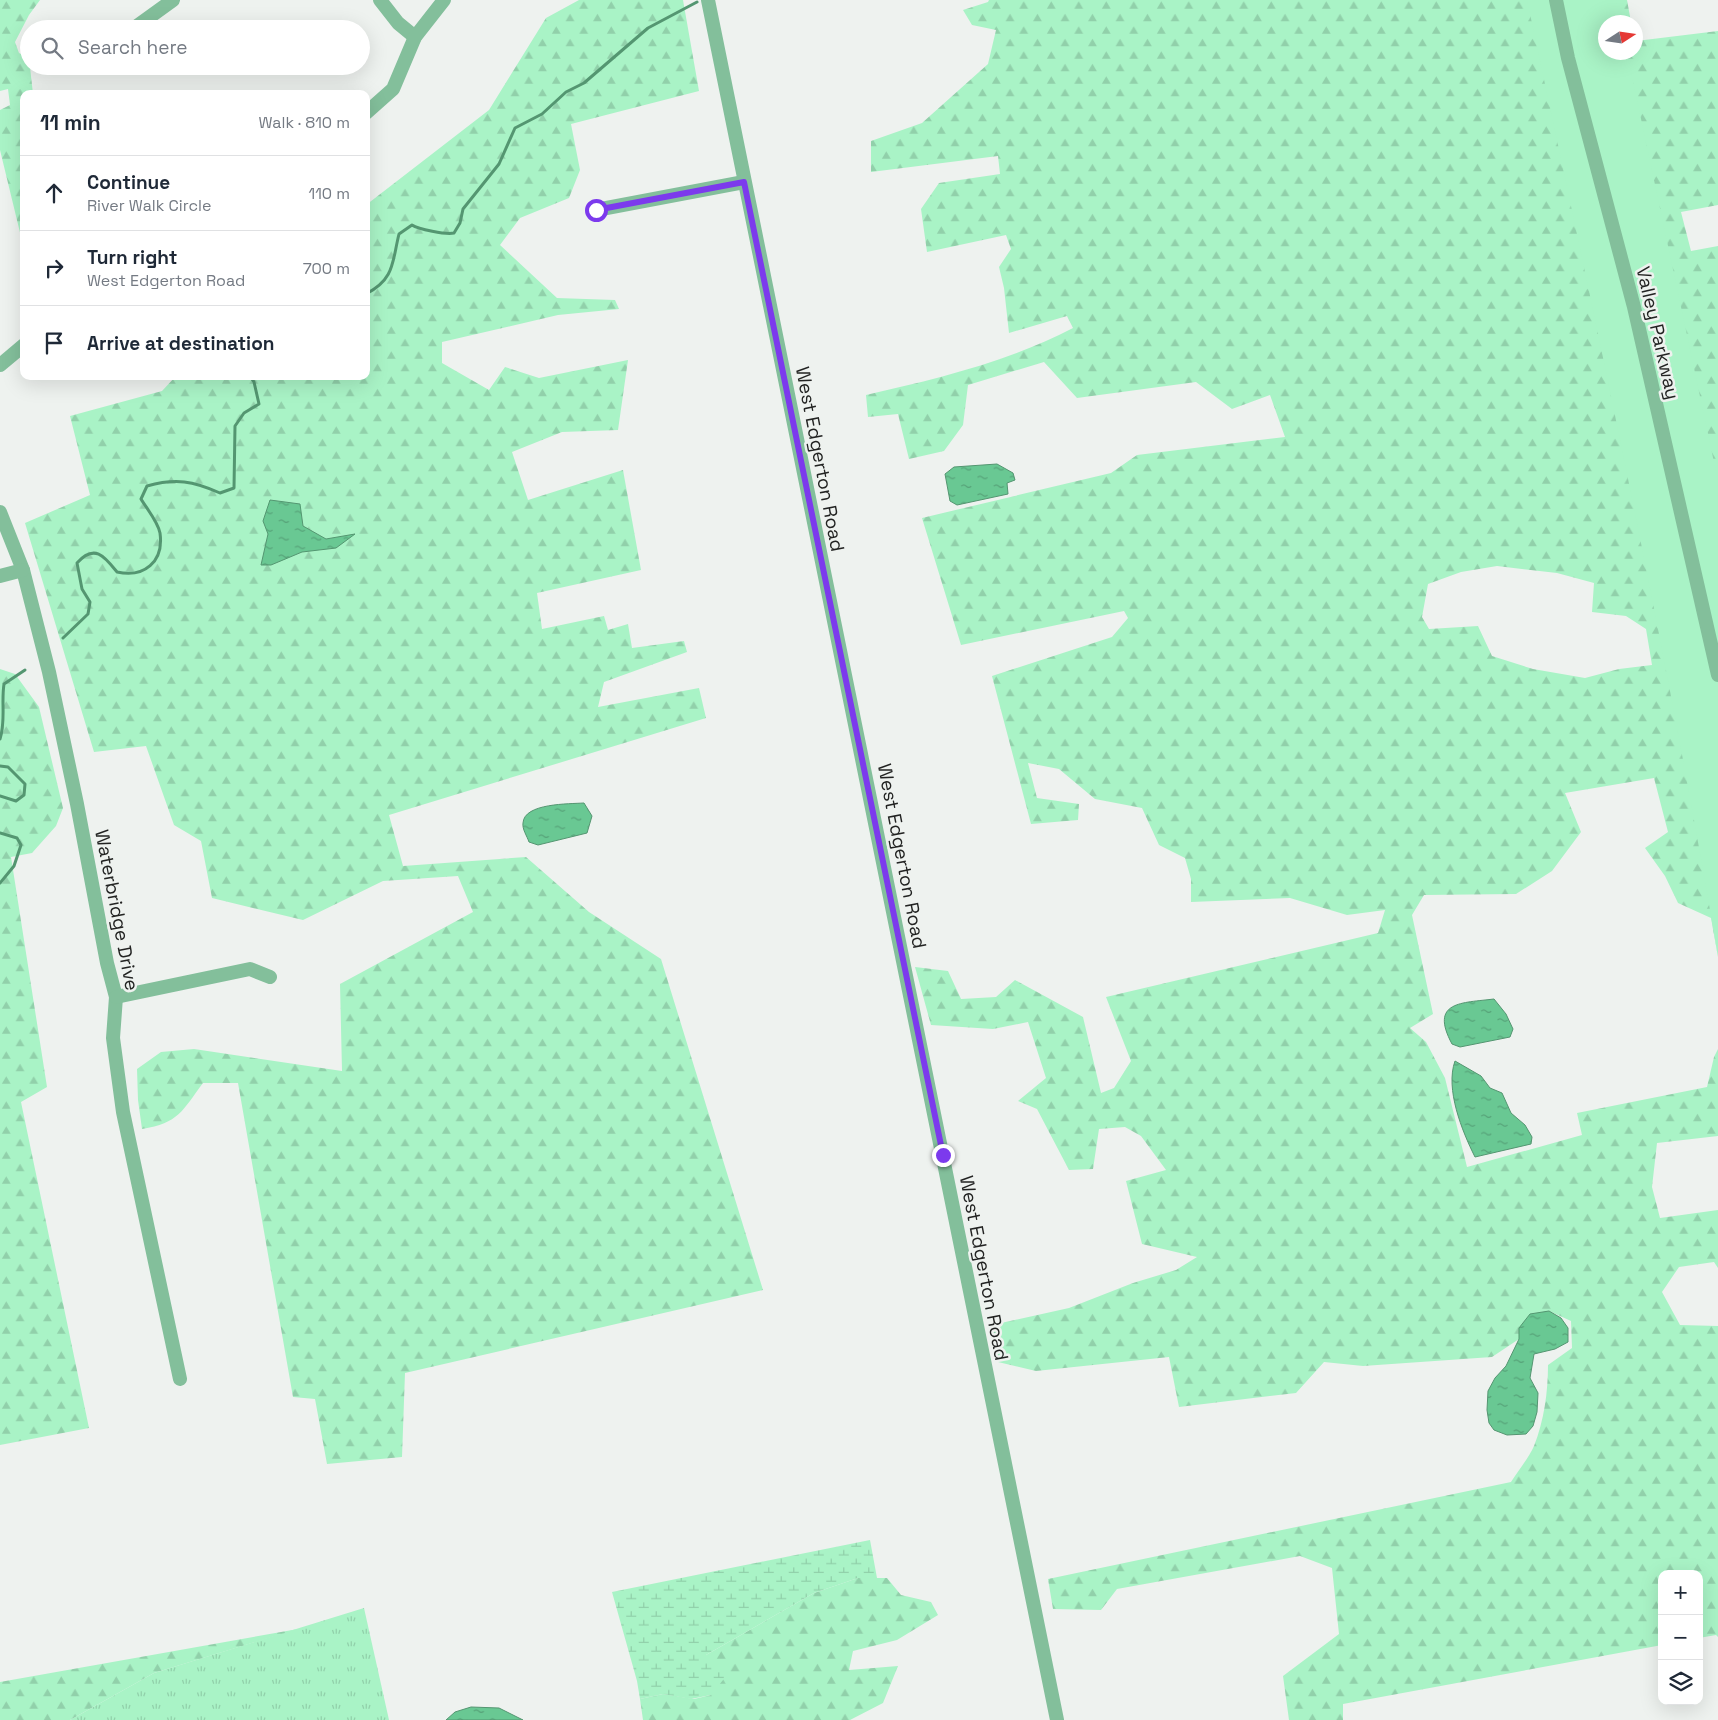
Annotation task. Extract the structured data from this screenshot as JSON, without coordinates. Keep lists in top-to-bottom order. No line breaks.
{"streets":{"street":["Valley Parkway","West Edgerton Road","Waterbridge Drive"]},"north":"right","page":{"search":"Search here","heading":["11 min","Walk · 810 m"],"list":[["Continue","River Walk Circle","110 m"],["Turn right","West Edgerton Road","700 m"],"Arrive at destination"],"map_buttons":["+","−"]}}
